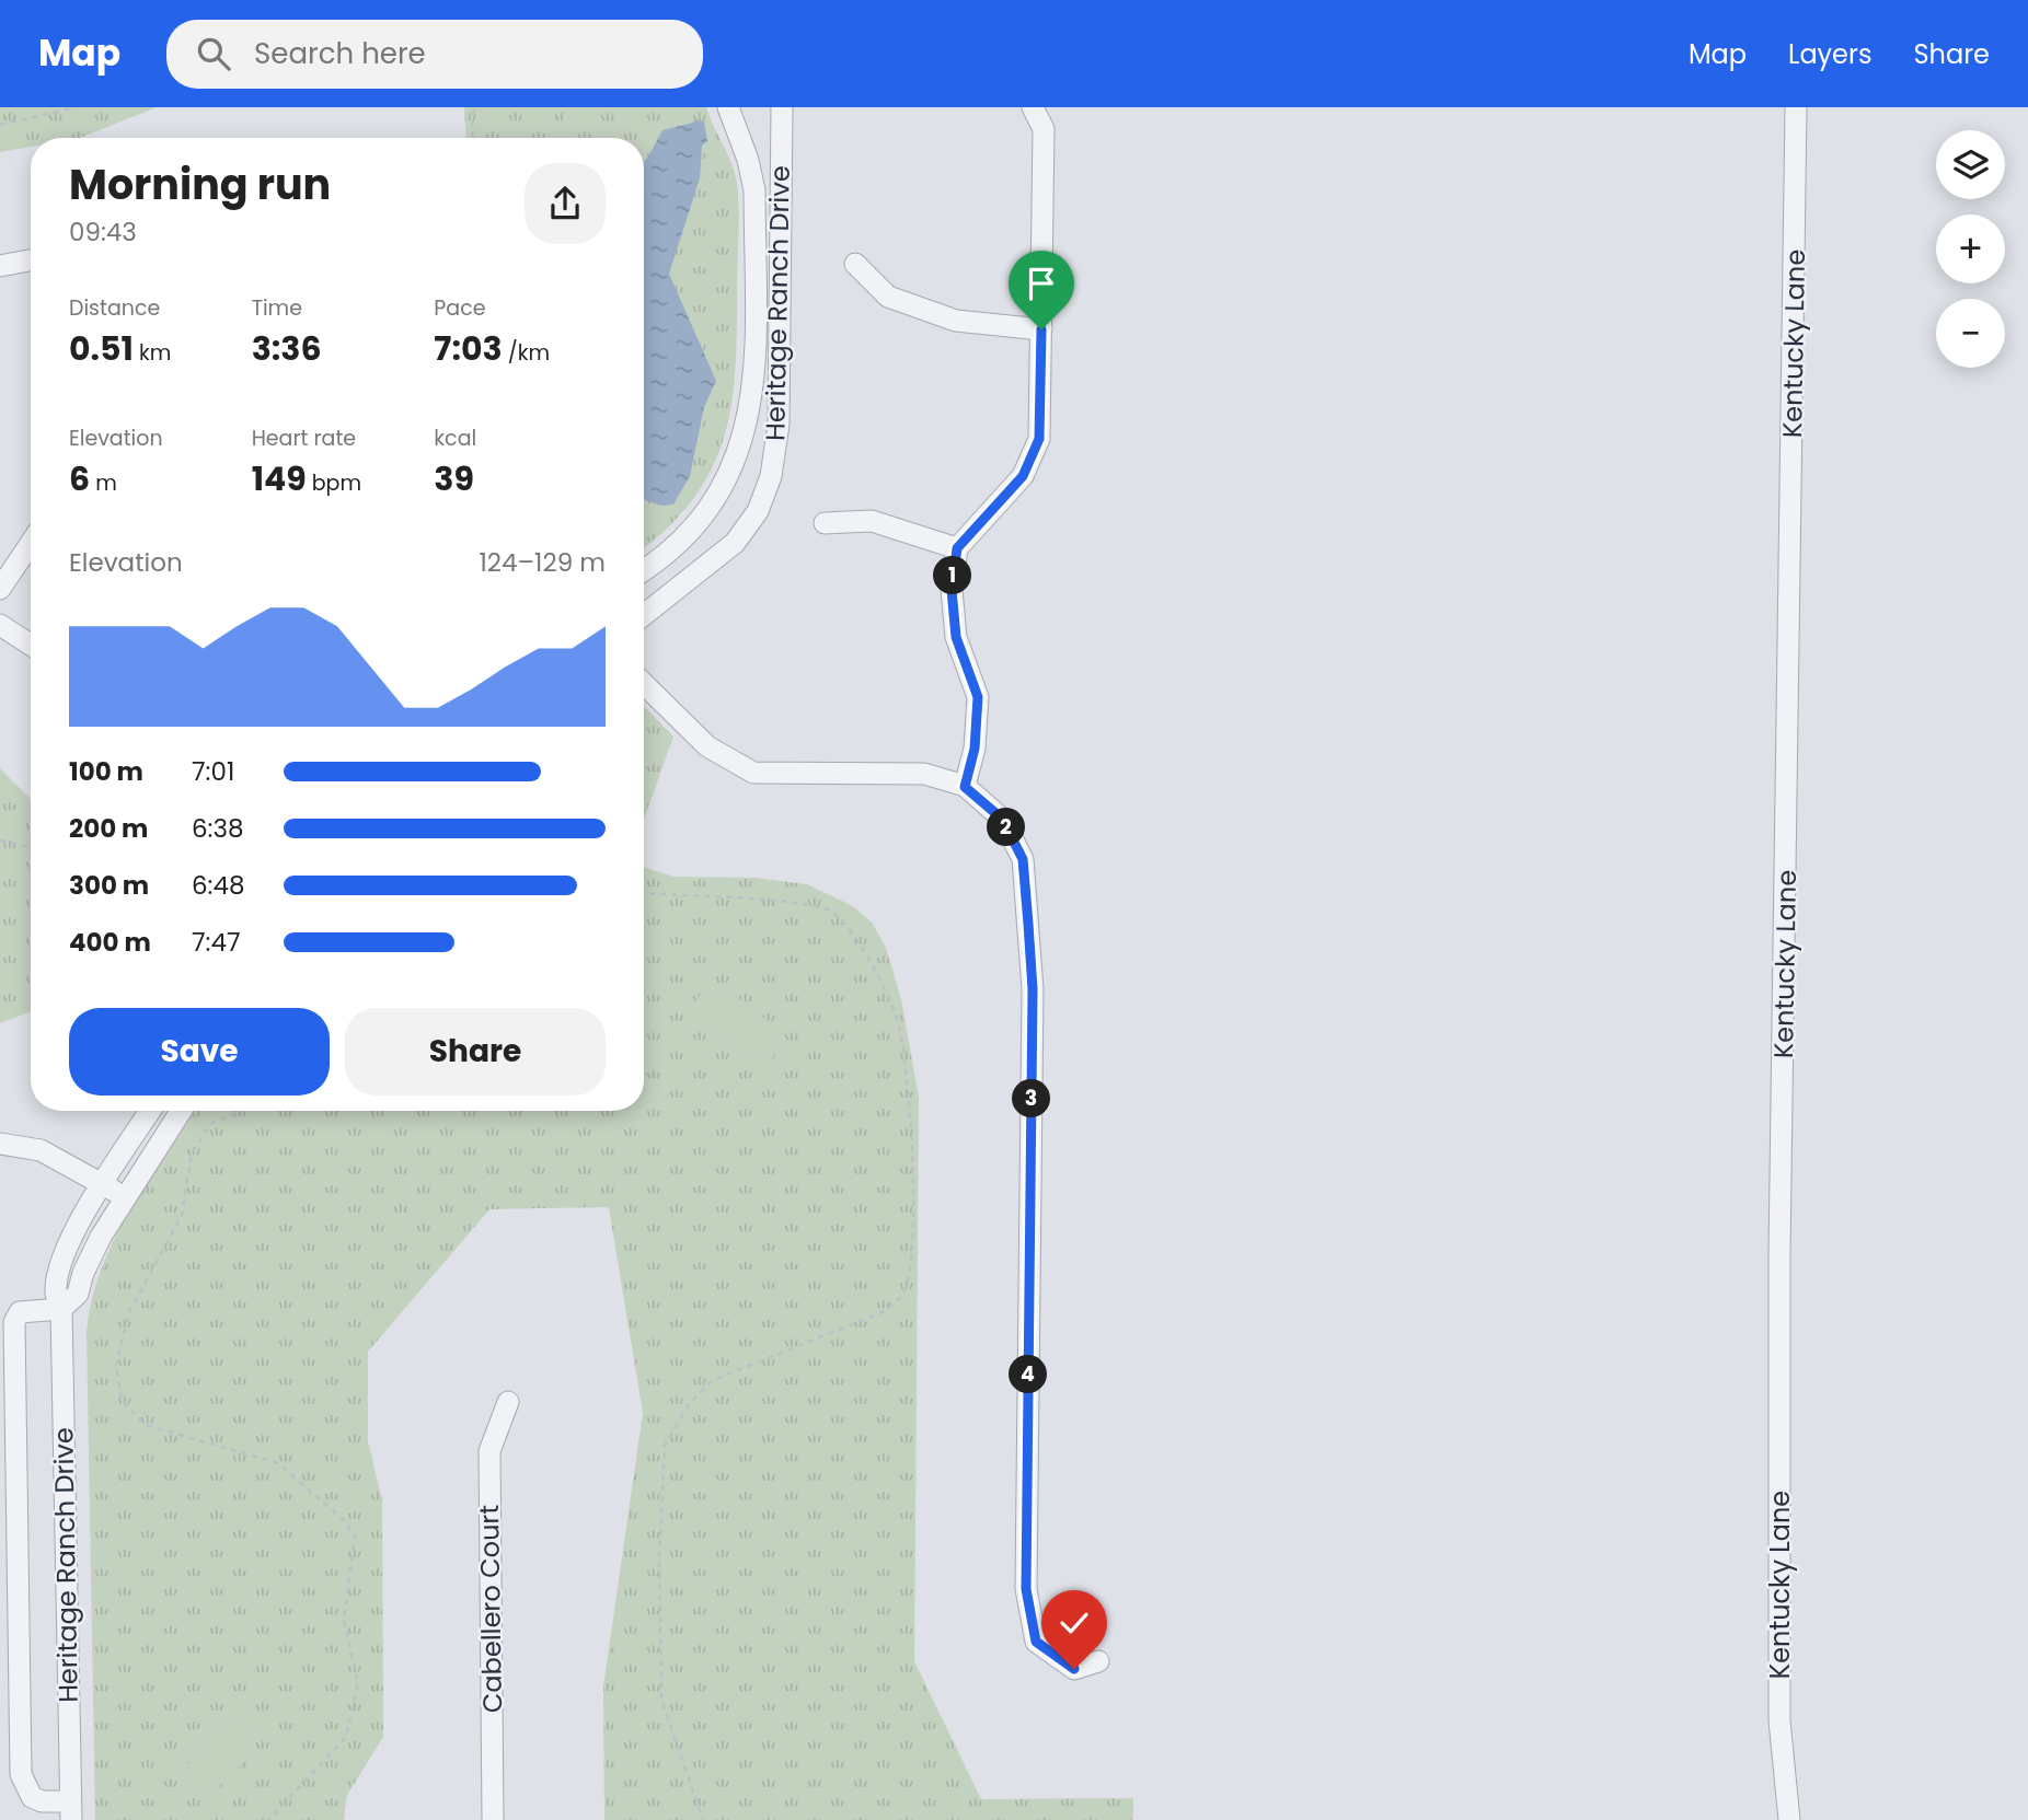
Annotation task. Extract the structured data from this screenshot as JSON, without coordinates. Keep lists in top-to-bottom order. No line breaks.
{"streets":{"street":["Heritage Ranch Drive","Kentucky Lane","Cabellero Court"]},"page":{"header":"Map","search":"Search here","nav":["Map","Layers","Share"],"map_buttons":["+","−"],"heading":["Morning run","09:43"],"stats":[["Distance","0.51 km"],["Time","3:36"],["Pace","7:03 /km"],["Elevation","6 m"],["Heart rate","149 bpm"],["kcal","39"]],"chart":["Elevation","124–129 m"],"pins":["1","2","3","4"],"list":[{"name":"100 m","note":"7:01"},{"name":"200 m","note":"6:38"},{"name":"300 m","note":"6:48"},{"name":"400 m","note":"7:47"}],"buttons":["Save","Share"]}}
